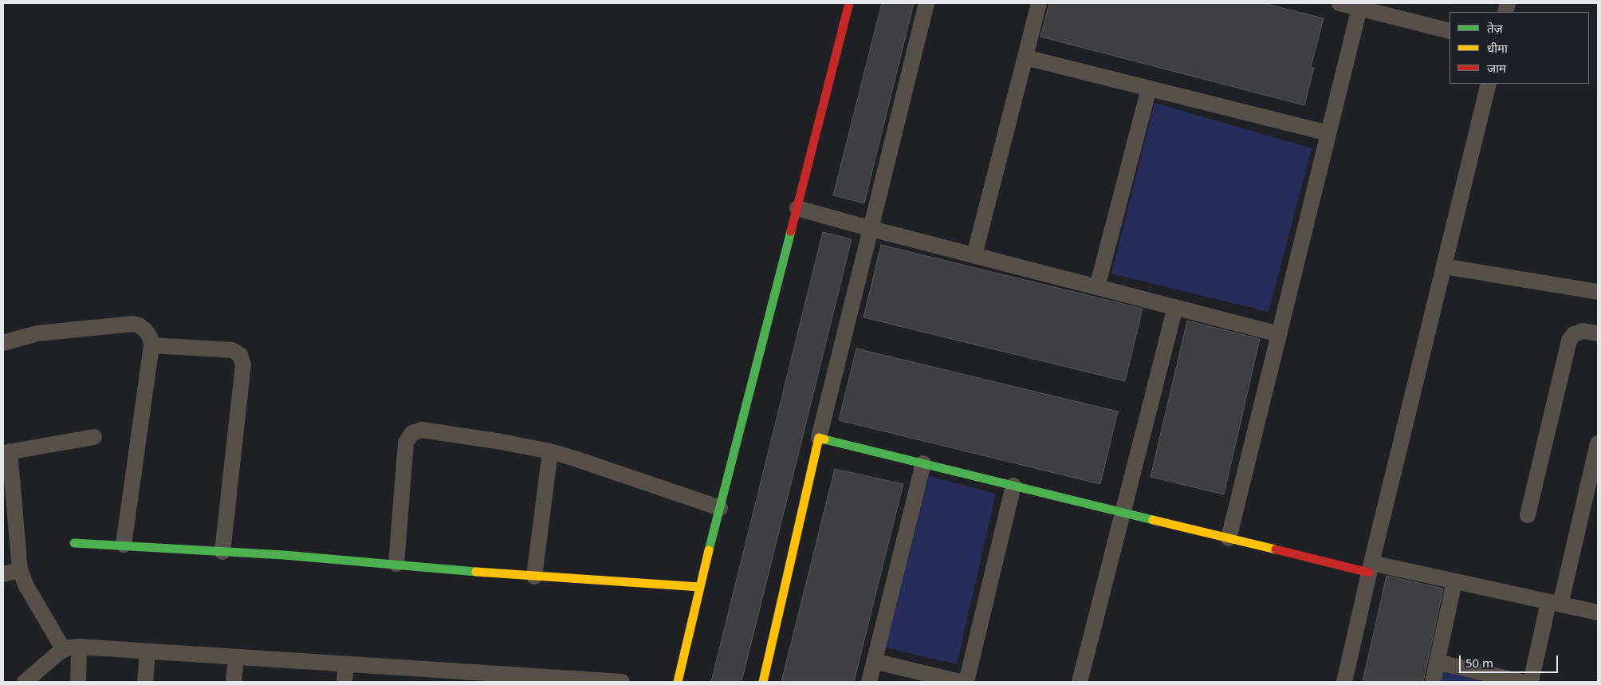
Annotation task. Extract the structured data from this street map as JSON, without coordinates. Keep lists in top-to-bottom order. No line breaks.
{"legend":["तेज़","धीमा","जाम"],"scale_bar":"50 m"}
